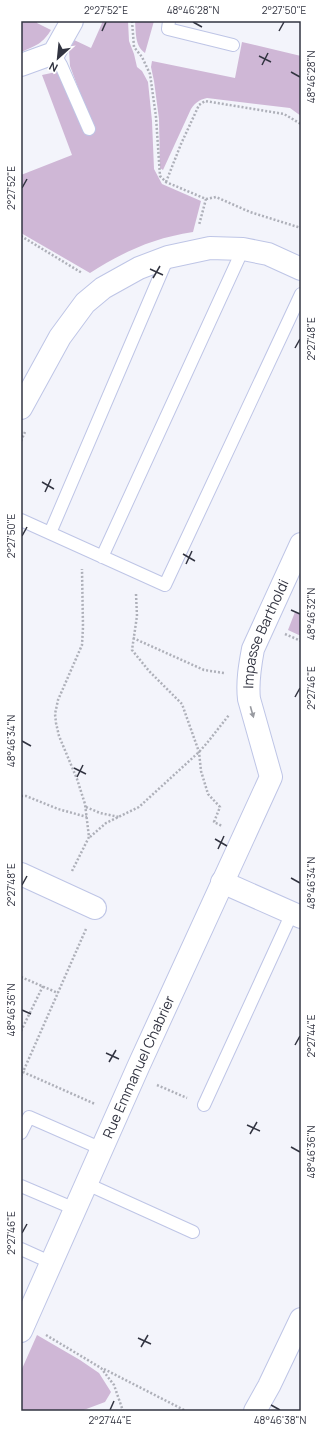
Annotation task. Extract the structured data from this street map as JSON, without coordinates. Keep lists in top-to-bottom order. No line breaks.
{"streets":{"street":["Impasse Bartholdi","Rue Emmanuel Chabrier"]},"crossings":[["Impasse Bartholdi","Rue Emmanuel Chabrier"]],"one_way":["Impasse Bartholdi"],"north":"bottom left","coordinates":["2°27'52\"E","48°46'28\"N","2°27'50\"E","2°27'48\"E","48°46'32\"N","2°27'46\"E","48°46'34\"N","48°46'36\"N","2°27'44\"E","48°46'38\"N"]}
